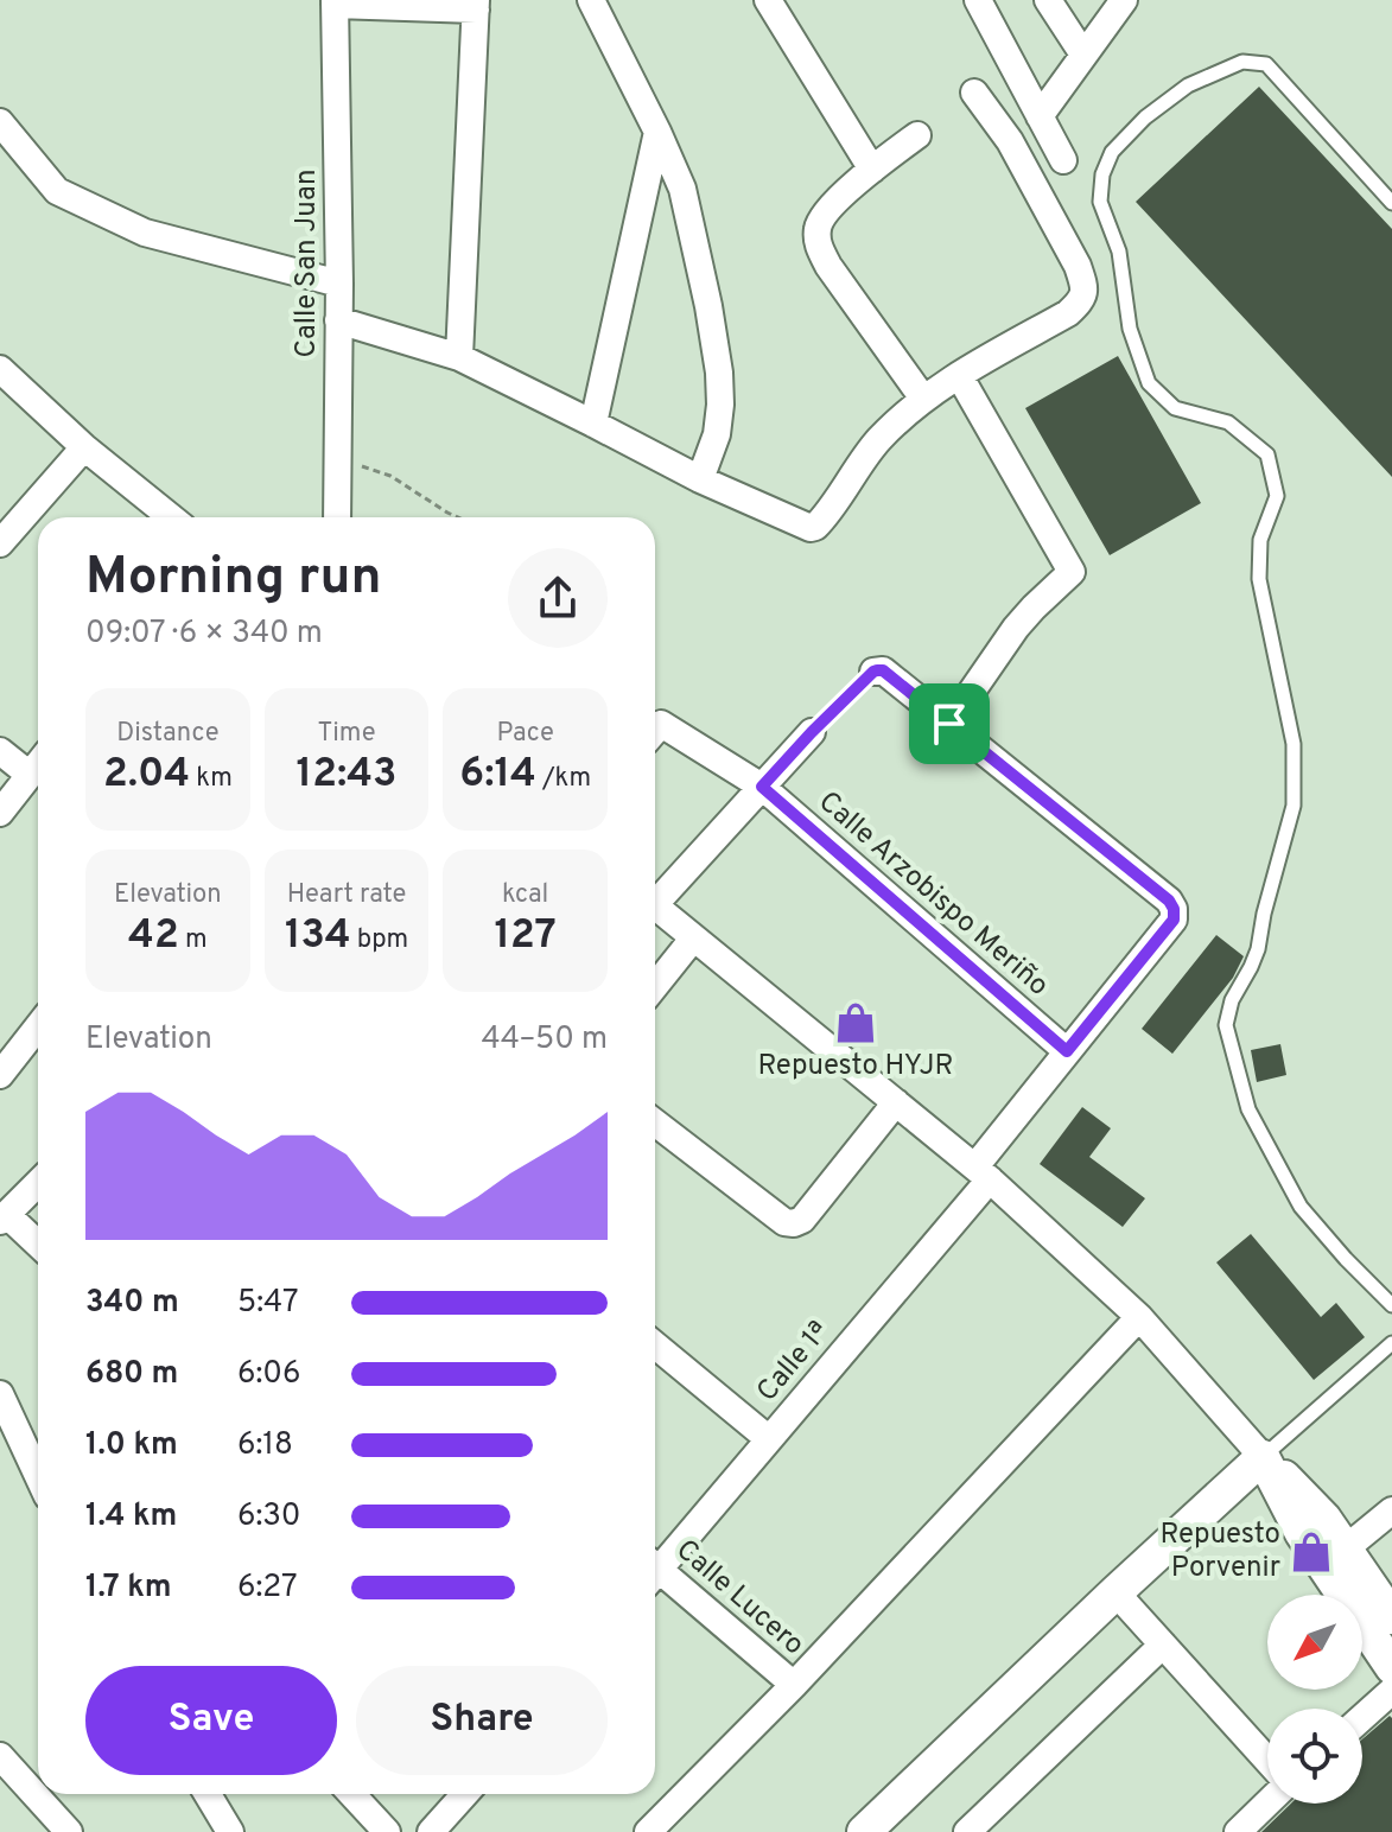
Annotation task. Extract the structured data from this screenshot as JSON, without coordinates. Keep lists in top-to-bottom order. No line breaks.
{"streets":{"street":["Calle San Juan","Calle Arzobispo Meriño","Calle 1ª","Calle Lucero"]},"crossings":[["Calle Arzobispo Meriño","Calle 1ª"]],"places":{"shop":["Repuesto HYJR","Repuesto Porvenir"]},"north":"bottom left","page":{"heading":["Morning run","09:07 · 6 × 340 m"],"stats":[["Distance","2.04 km"],["Time","12:43"],["Pace","6:14 /km"],["Elevation","42 m"],["Heart rate","134 bpm"],["kcal","127"]],"chart":["Elevation","44–50 m"],"list":[{"name":"340 m","note":"5:47"},{"name":"680 m","note":"6:06"},{"name":"1.0 km","note":"6:18"},{"name":"1.4 km","note":"6:30"},{"name":"1.7 km","note":"6:27"}],"buttons":["Save","Share"]}}
